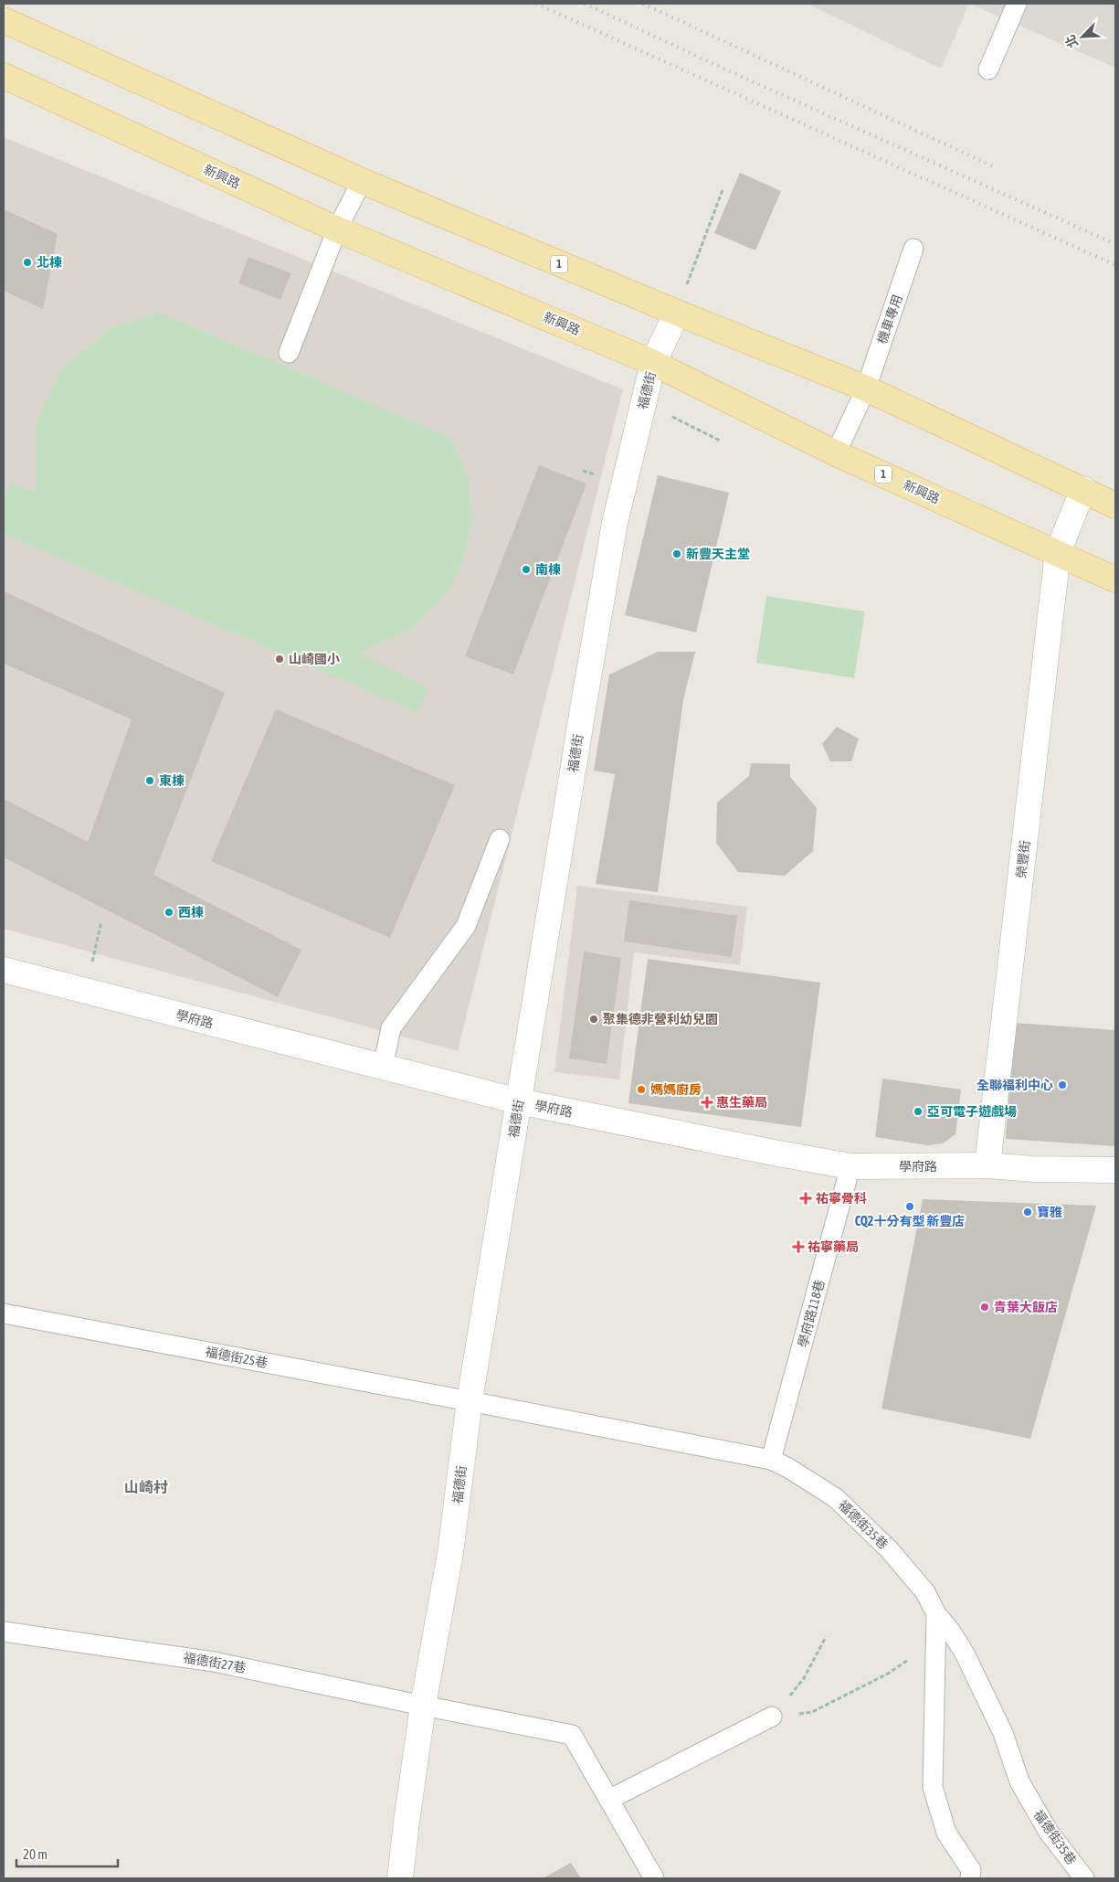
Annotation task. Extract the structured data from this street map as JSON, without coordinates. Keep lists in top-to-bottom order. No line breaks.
{"streets":{"main road":["新興路","1"],"street":["福德街","榮豐街","學府路"],"lane":["機車專用","學府路118巷","福德街25巷","福德街35巷","福德街27巷"]},"crossings":[["新興路","機車專用"],["新興路","福德街"],["新興路","榮豐街"],["1","機車專用"],["1","福德街"],["1","榮豐街"],["福德街","學府路"],["福德街","福德街25巷"],["福德街","福德街35巷"],["福德街","福德街27巷"],["榮豐街","學府路"],["學府路","學府路118巷"],["學府路118巷","福德街35巷"],["福德街25巷","福德街35巷"]],"districts":["山崎村"],"places":{"other":["北棟","新豐天主堂","南棟","山崎國小","東棟","西棟","聚集德非營利幼兒園","全聯福利中心","媽媽廚房","亞可電子遊戲場","CQ2十分有型 新豐店","寶雅","青葉大飯店"],"health":["惠生藥局","祐寧骨科","祐寧藥局"]},"scale_bar":"20 m","north":"bottom left"}
